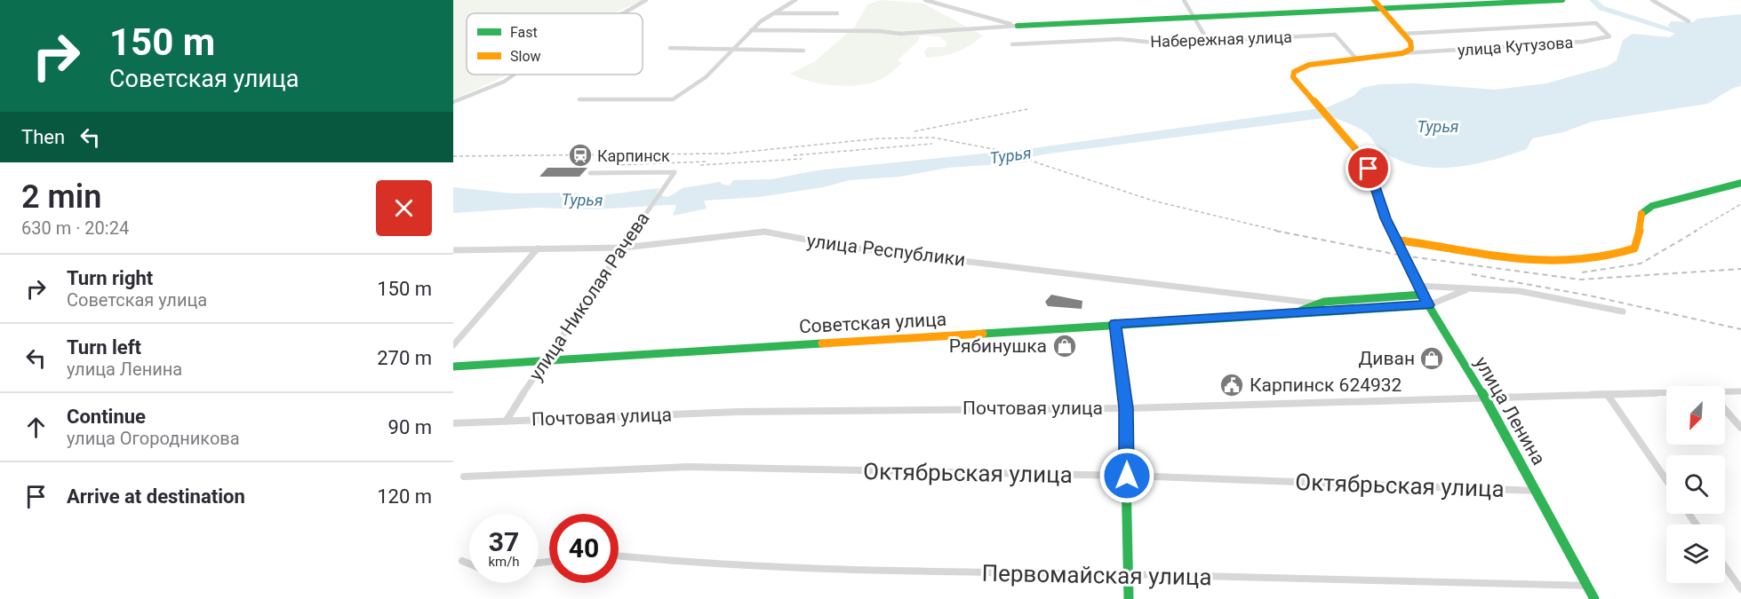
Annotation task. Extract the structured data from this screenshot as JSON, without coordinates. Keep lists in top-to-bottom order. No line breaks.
{"streets":{"street":["Набережная улица","улица Кутузова","улица Республики","улица Николая Рачева","Советская улица","Почтовая улица","улица Ленина","Октябрьская улица","Первомайская улица"]},"crossings":[["Набережная улица","улица Ленина"],["улица Республики","улица Николая Рачева"],["улица Республики","Советская улица"],["улица Николая Рачева","Советская улица"],["улица Николая Рачева","Почтовая улица"],["Советская улица","улица Ленина"],["Почтовая улица","улица Ленина"],["улица Ленина","Октябрьская улица"],["улица Ленина","Первомайская улица"]],"water":["Турья"],"places":{"station":["Карпинск"],"shop":["Рябинушка","Диван"],"public building":["Карпинск 624932"]},"legend":["Fast","Slow"],"north":"bottom left","page":{"turn":["150 m","Советская улица"],"then":"Then","heading":["2 min","630 m · 20:24"],"list":[{"name":"Turn right","note":"Советская улица","value":"150 m"},{"name":"Turn left","note":"улица Ленина","value":"270 m"},{"name":"Continue","note":"улица Огородникова","value":"90 m"},{"name":"Arrive at destination","value":"120 m"}],"speed":"37 km/h","limit":"40"}}
